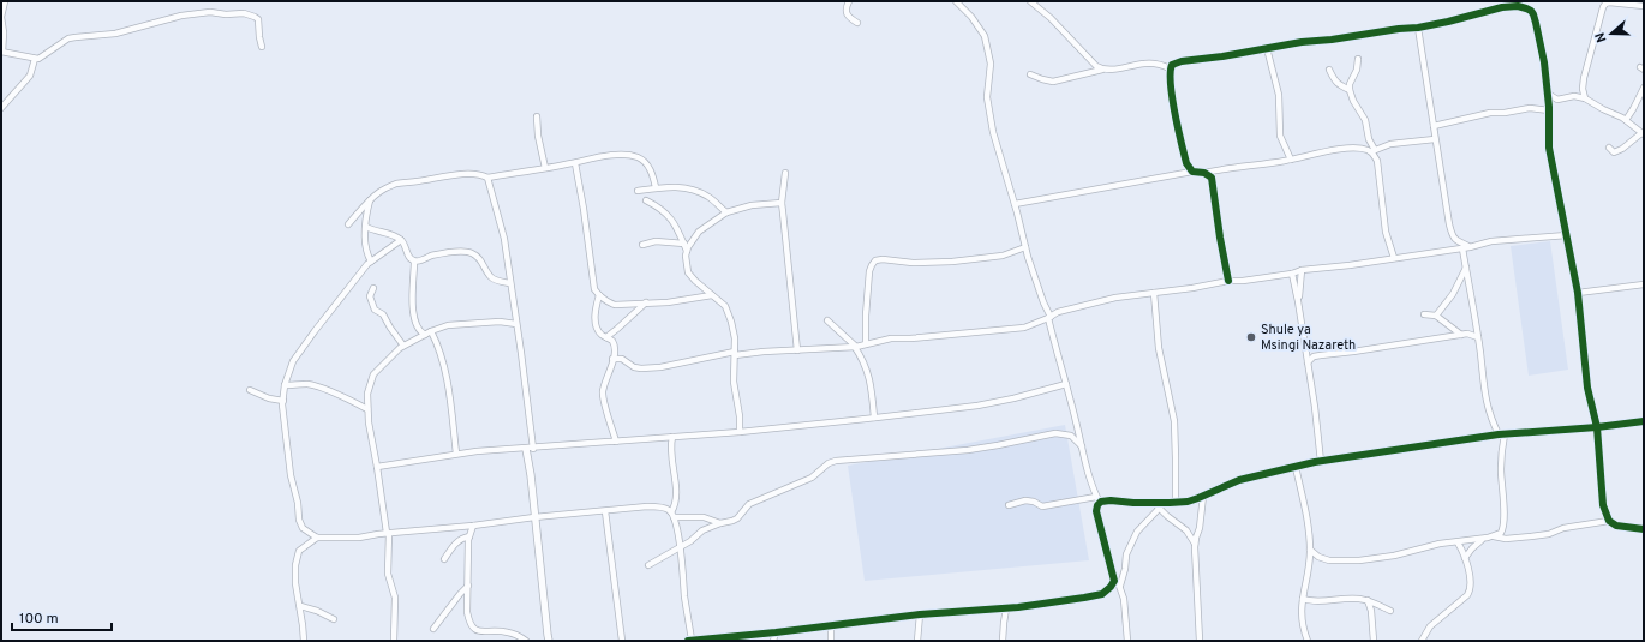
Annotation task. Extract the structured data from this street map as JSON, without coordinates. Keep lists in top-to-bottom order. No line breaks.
{"places":["Shule ya Msingi Nazareth"],"scale_bar":"100 m","north":"left"}
